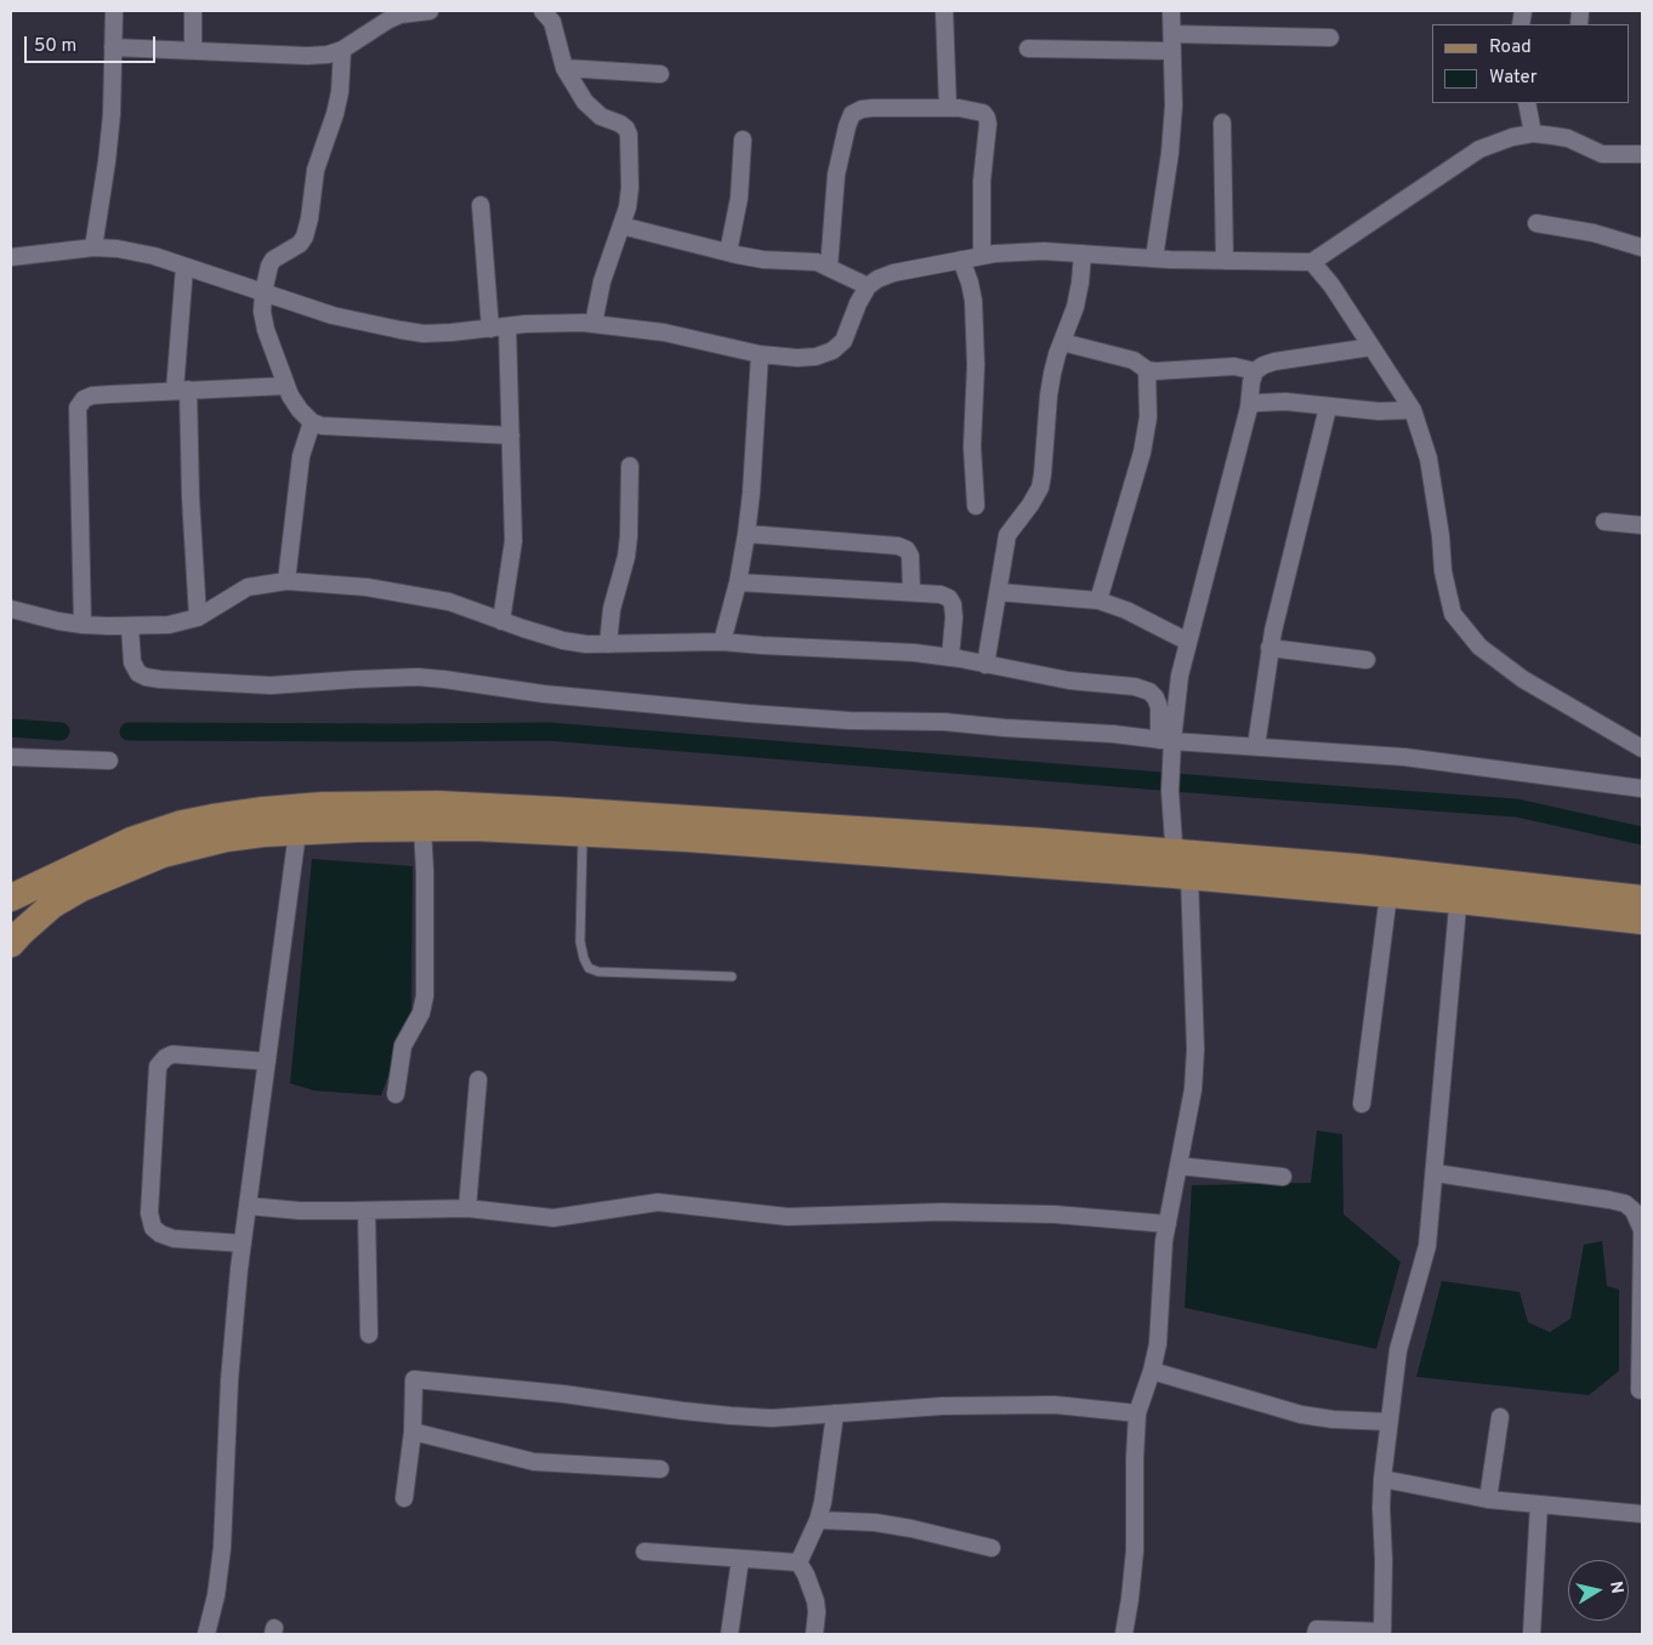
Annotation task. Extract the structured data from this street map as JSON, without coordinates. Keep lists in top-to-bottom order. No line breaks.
{"legend":["Road","Water"],"scale_bar":"50 m","north":"right"}
